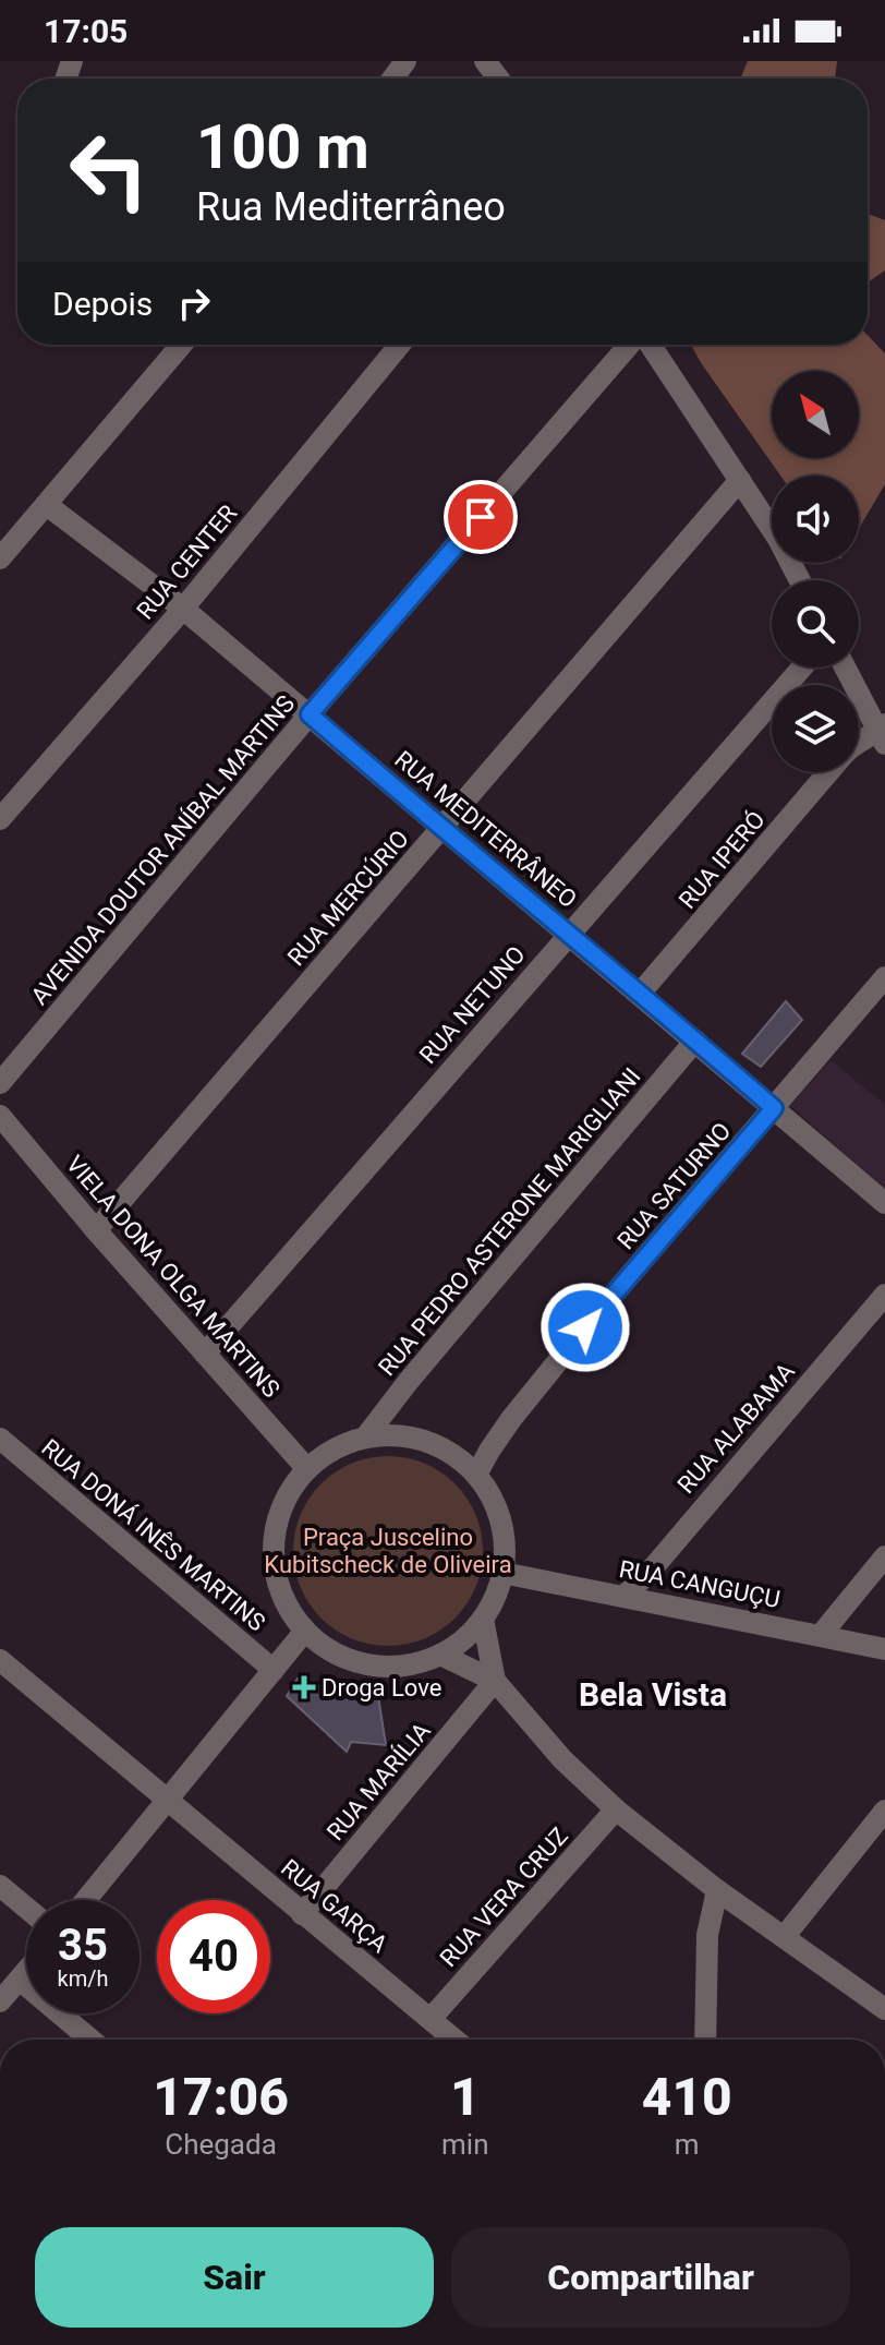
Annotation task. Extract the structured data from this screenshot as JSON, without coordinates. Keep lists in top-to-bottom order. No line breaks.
{"streets":{"street":["RUA CENTER","RUA MEDITERRÂNEO","AVENIDA DOUTOR ANÍBAL MARTINS","RUA IPERÓ","RUA MERCÚRIO","RUA NETUNO","RUA SATURNO","RUA PEDRO ASTERONE MARIGLIANI","VIELA DONA OLGA MARTINS","RUA ALABAMA","RUA DONÁ INÊS MARTINS","RUA CANGUÇU","RUA MARÍLIA","RUA VERA CRUZ","RUA GARÇA"]},"crossings":[["RUA CENTER","RUA MEDITERRÂNEO"],["RUA MEDITERRÂNEO","AVENIDA DOUTOR ANÍBAL MARTINS"],["RUA MEDITERRÂNEO","RUA IPERÓ"],["RUA MEDITERRÂNEO","RUA MERCÚRIO"],["RUA MEDITERRÂNEO","RUA NETUNO"],["RUA MEDITERRÂNEO","RUA SATURNO"],["RUA MEDITERRÂNEO","RUA PEDRO ASTERONE MARIGLIANI"],["RUA MERCÚRIO","VIELA DONA OLGA MARTINS"],["RUA NETUNO","VIELA DONA OLGA MARTINS"],["RUA SATURNO","RUA PEDRO ASTERONE MARIGLIANI"],["RUA SATURNO","VIELA DONA OLGA MARTINS"],["RUA SATURNO","RUA CANGUÇU"],["RUA PEDRO ASTERONE MARIGLIANI","VIELA DONA OLGA MARTINS"],["RUA PEDRO ASTERONE MARIGLIANI","RUA CANGUÇU"],["VIELA DONA OLGA MARTINS","RUA CANGUÇU"],["RUA ALABAMA","RUA CANGUÇU"],["RUA MARÍLIA","RUA GARÇA"],["RUA VERA CRUZ","RUA GARÇA"]],"districts":["Bela Vista"],"parks":["Praça Juscelino Kubitscheck de Oliveira"],"places":{"health":["Droga Love"]},"north":"top left","page":{"status":"17:05","turn":["100 m","Rua Mediterrâneo"],"then":"Depois","speed":"35 km/h","limit":"40","eta":["17:06","Chegada","1","min","410","m"],"buttons":["Sair","Compartilhar"]}}
